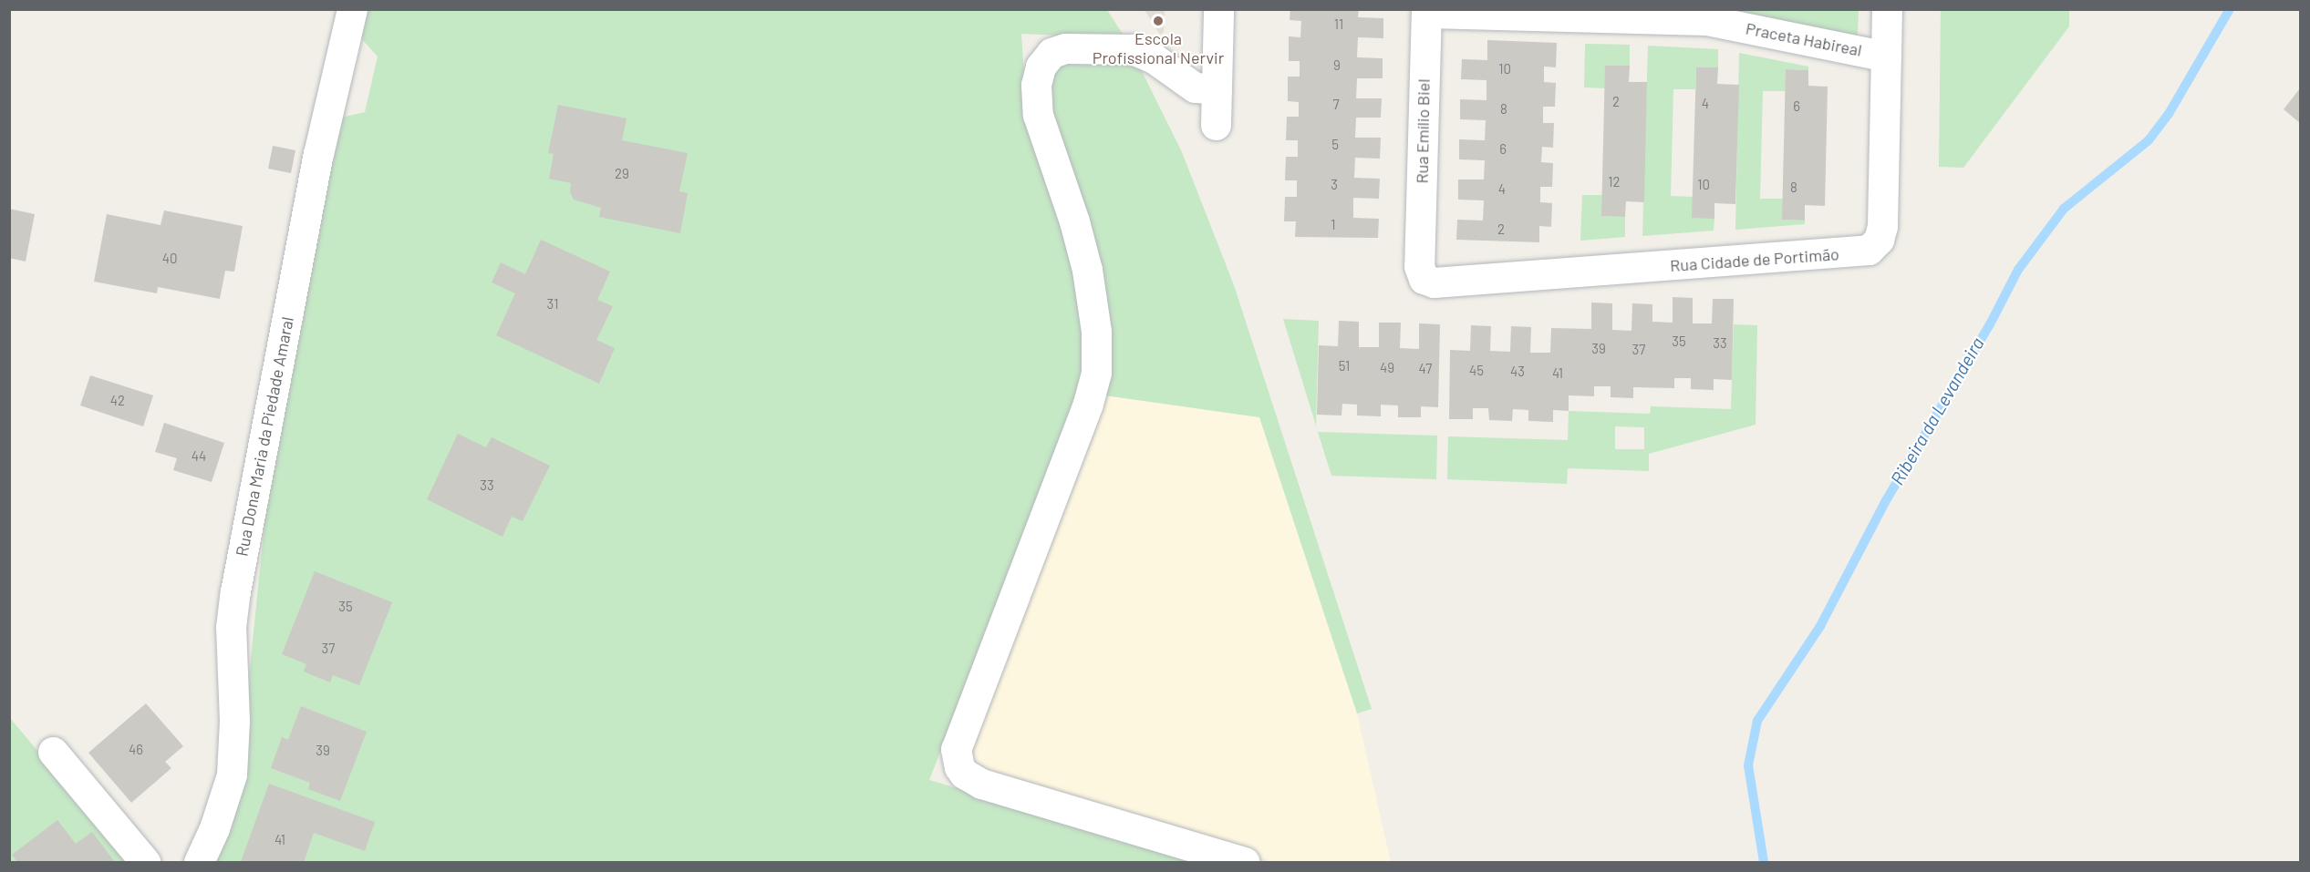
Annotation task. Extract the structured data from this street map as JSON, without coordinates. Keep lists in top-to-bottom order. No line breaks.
{"streets":{"street":["Praceta Habireal","Rua Emílio Biel","Rua Cidade de Portimão","Rua Dona Maria da Piedade Amaral"]},"crossings":[["Praceta Habireal","Rua Emílio Biel"],["Praceta Habireal","Rua Cidade de Portimão"],["Rua Emílio Biel","Rua Cidade de Portimão"]],"water":["Ribeira da Levandeira"],"places":["Escola Profissional Nervir"],"house_numbers":["11","9","10","2","4","7","6","8","5","6","29","12","3","10","8","4","1","2","40","31","35","33","39","37","51","49","47","45","43","41","42","44","33","35","37","46","39","41"]}
